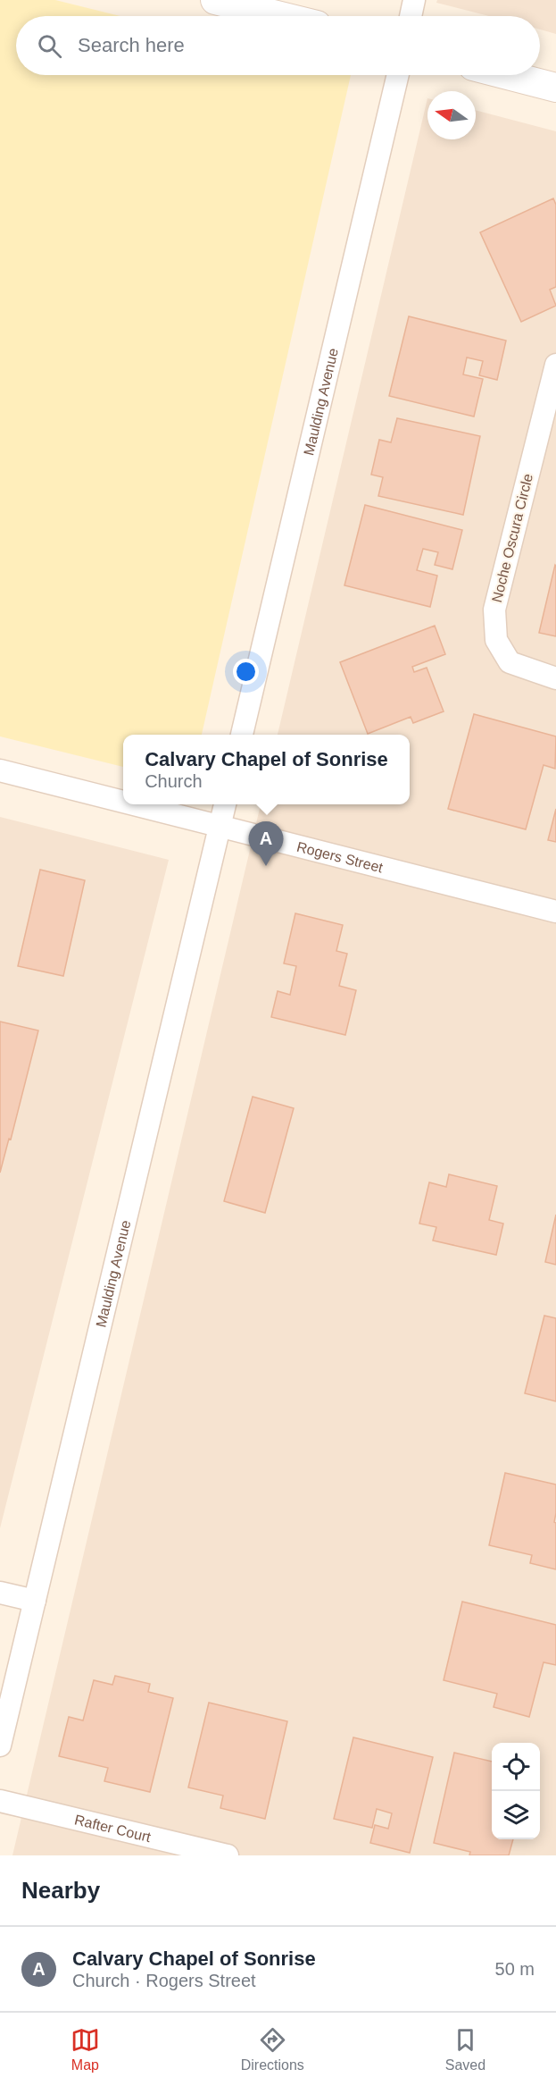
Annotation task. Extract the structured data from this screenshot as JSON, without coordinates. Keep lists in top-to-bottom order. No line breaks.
{"streets":{"street":["Maulding Avenue","Noche Oscura Circle","Rogers Street","Rafter Court"]},"crossings":[["Maulding Avenue","Rogers Street"]],"north":"left","page":{"search":"Search here","popup":["Calvary Chapel of Sonrise","Church"],"pins":"A","heading":"Nearby","list":[{"mark":"A","name":"Calvary Chapel of Sonrise","note":"Church · Rogers Street","value":"50 m"}],"nav":["Map","Directions","Saved"]}}
